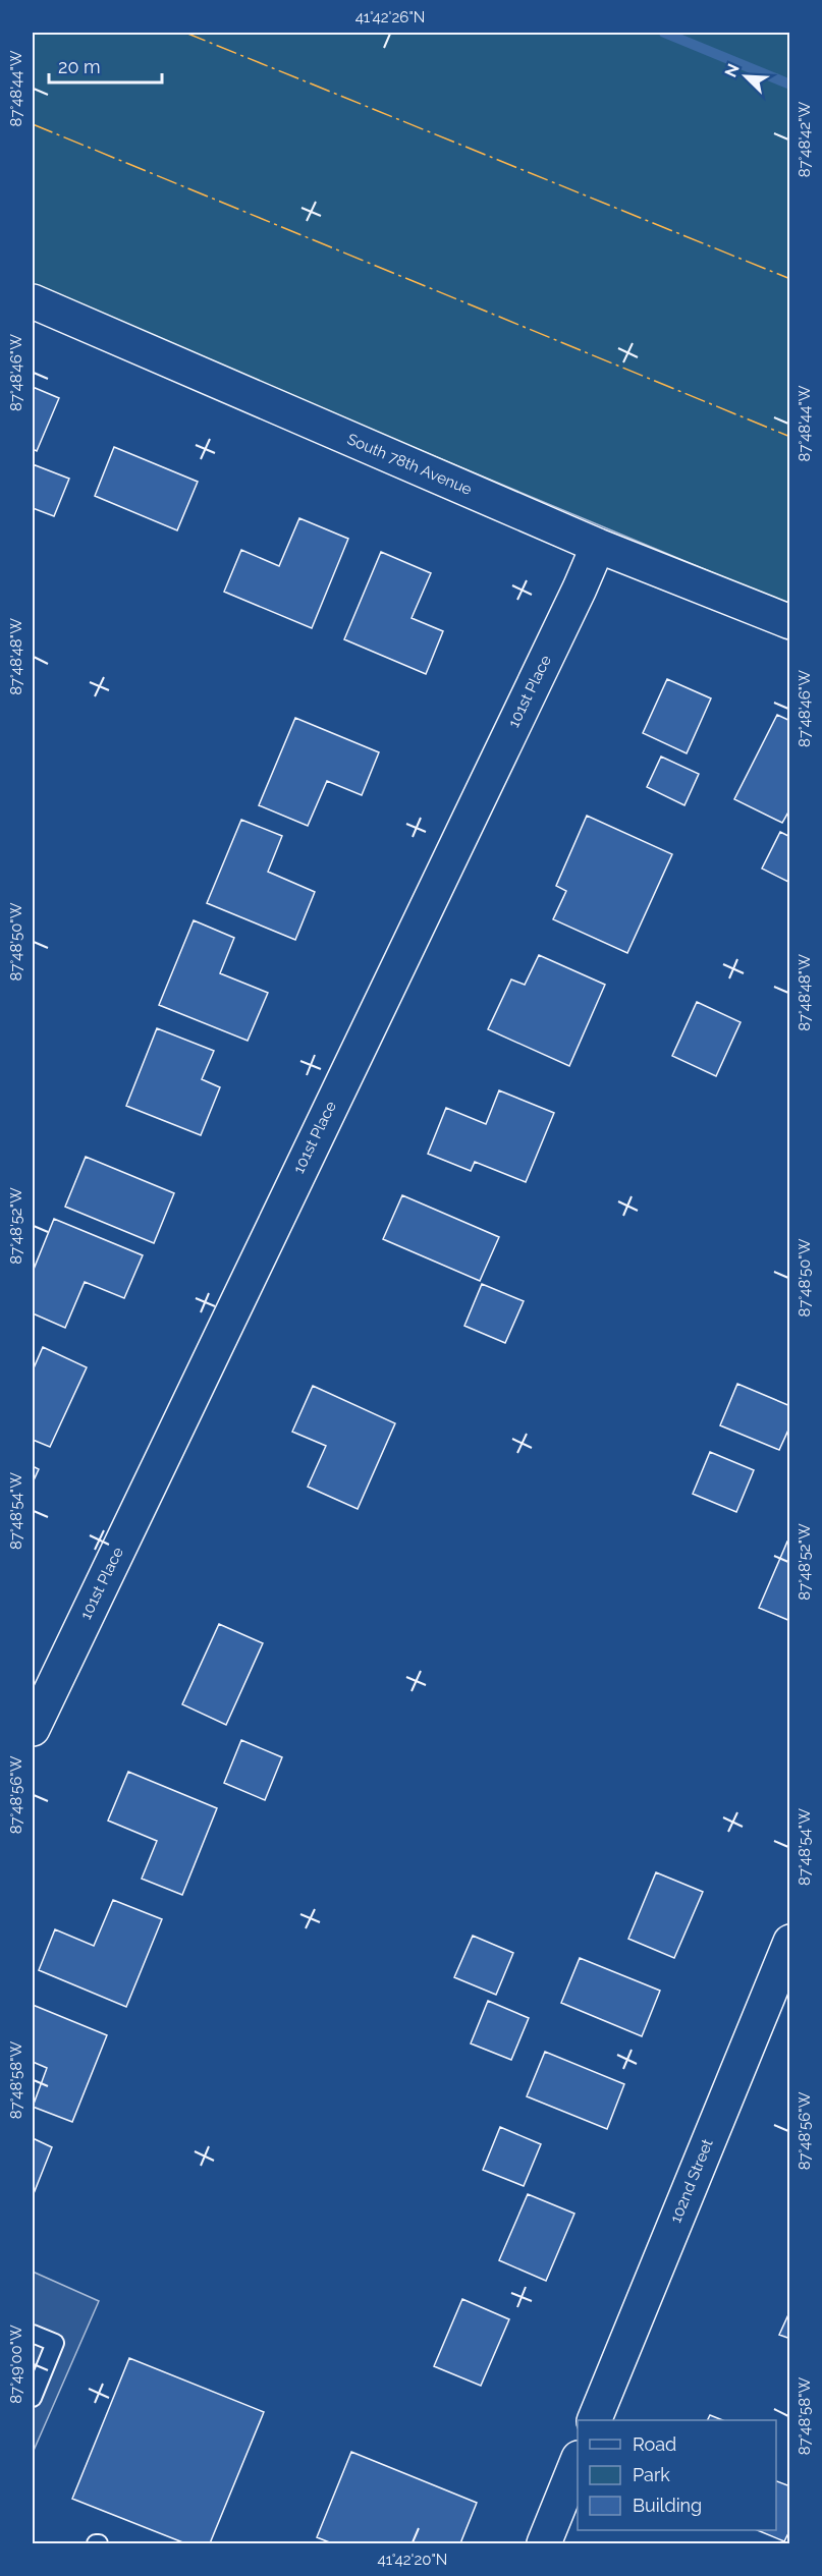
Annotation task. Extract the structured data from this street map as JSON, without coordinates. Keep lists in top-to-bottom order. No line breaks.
{"streets":{"street":["South 78th Avenue","101st Place","102nd Street"]},"crossings":[["South 78th Avenue","101st Place"]],"legend":["Road","Park","Building"],"scale_bar":"20 m","north":"top left","coordinates":["41°42'26\"N","87°48'44\"W","87°48'42\"W","87°48'46\"W","87°48'48\"W","87°48'50\"W","87°48'52\"W","87°48'54\"W","87°48'56\"W","87°48'58\"W","87°49'00\"W","41°42'20\"N"]}
